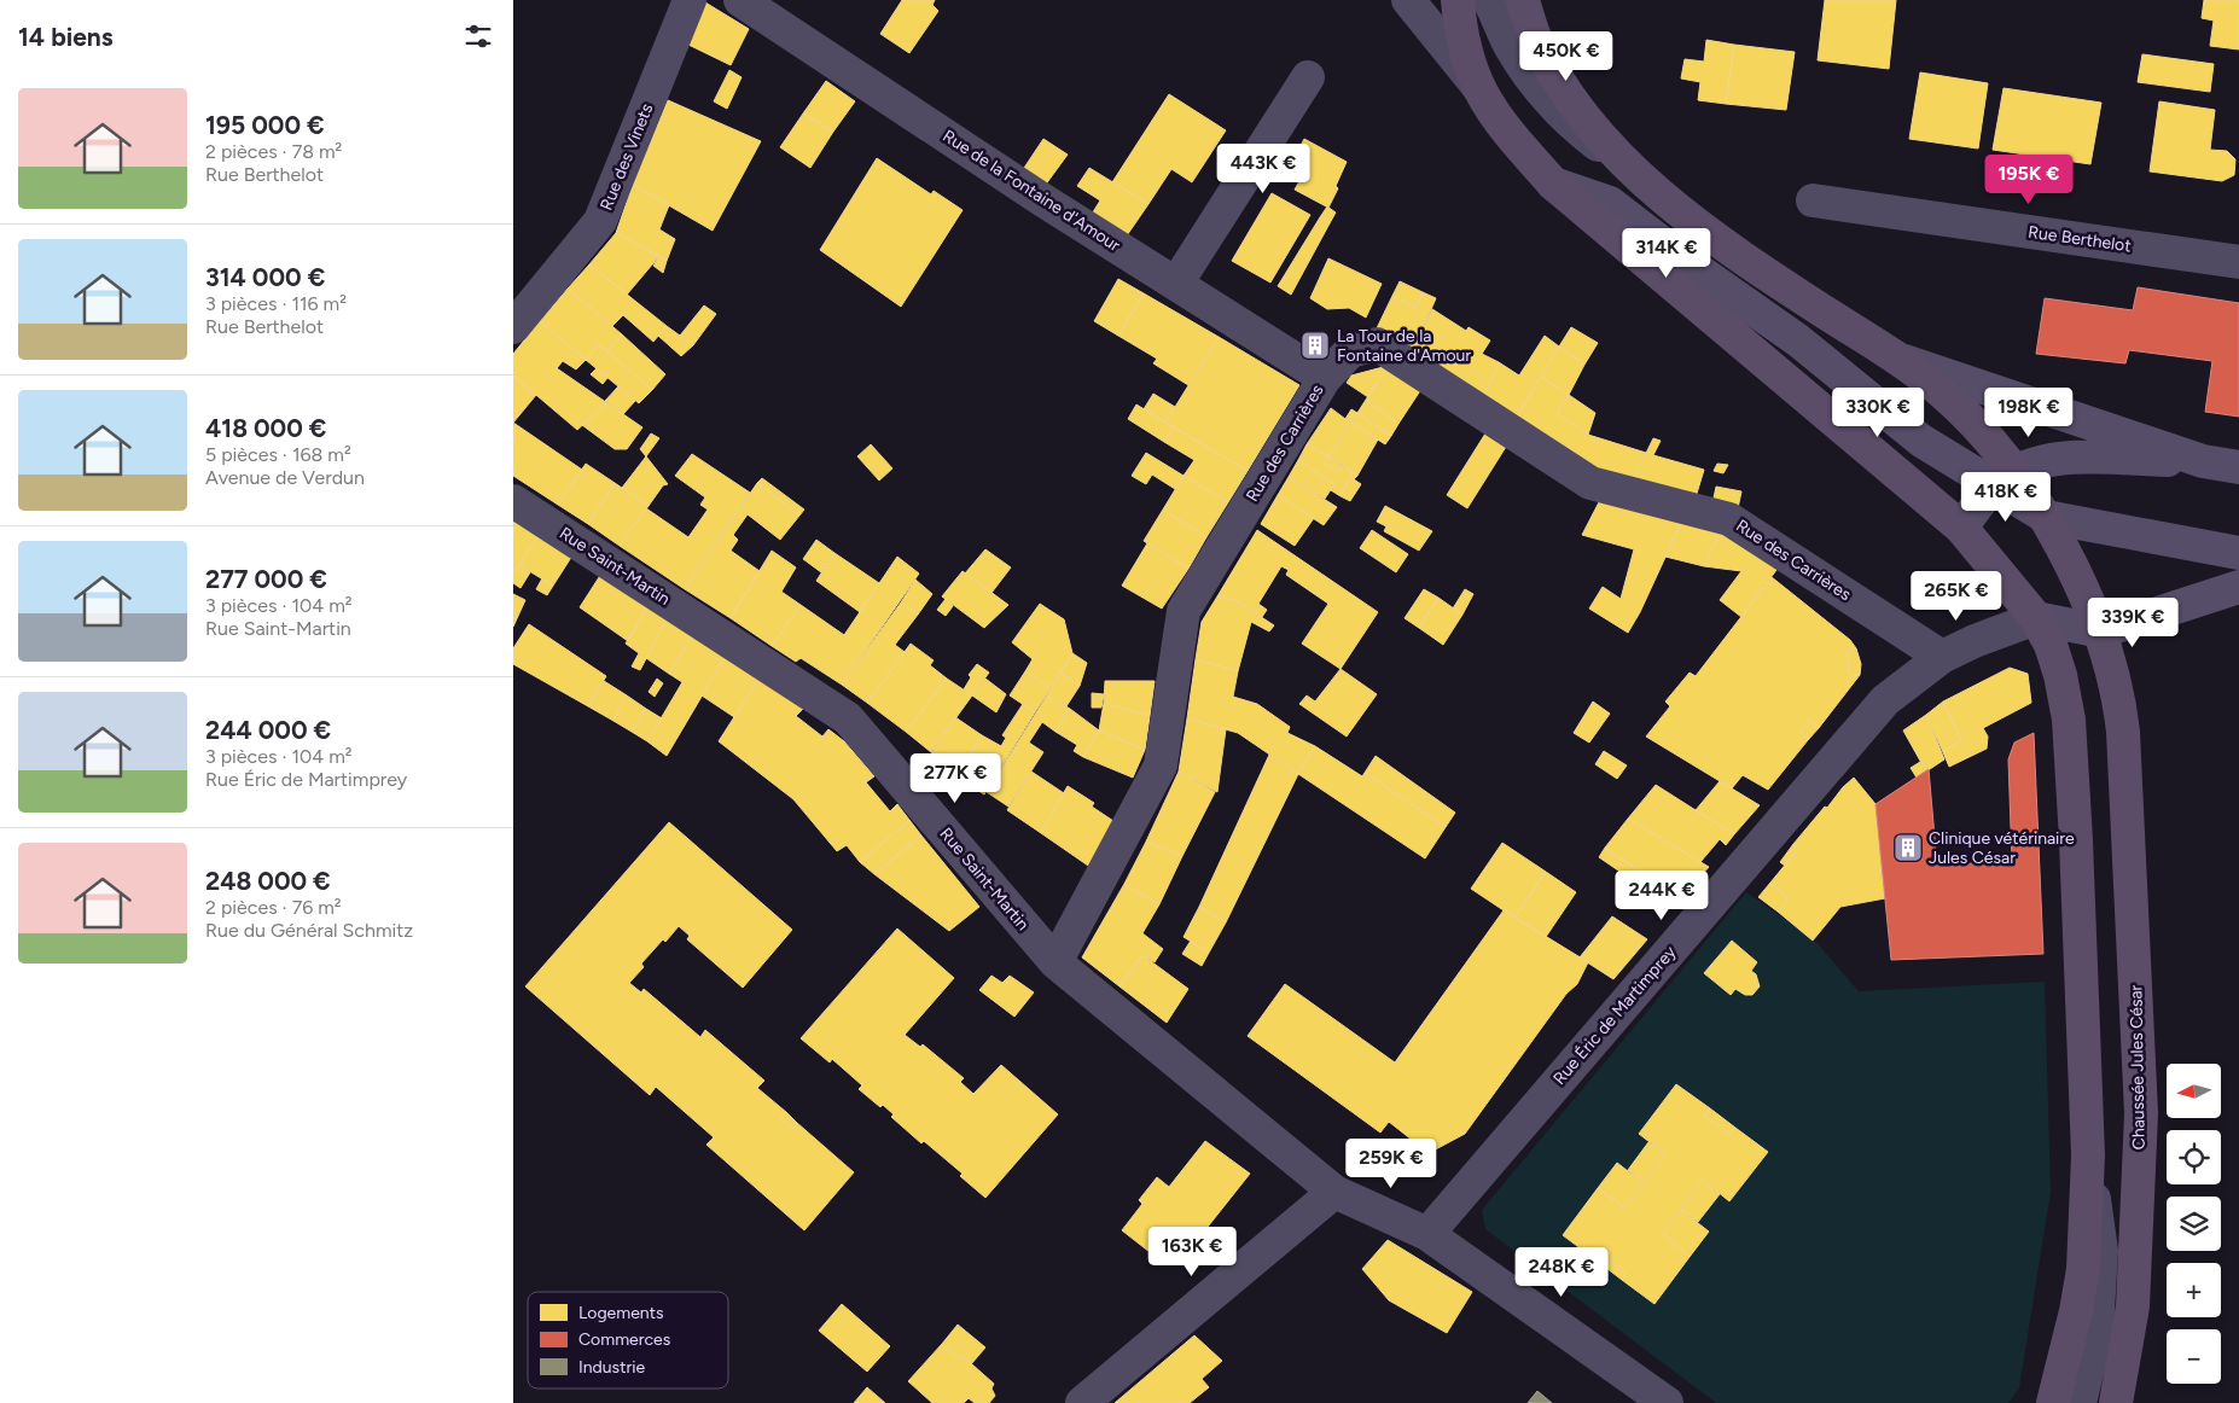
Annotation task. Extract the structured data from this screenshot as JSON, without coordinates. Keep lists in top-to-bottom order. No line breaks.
{"streets":{"main road":["Chaussée Jules César"],"street":["Rue des Vinets","Rue de la Fontaine d'Amour","Rue Berthelot","Rue des Carrières","Rue Saint-Martin","Rue Éric de Martimprey"]},"crossings":[["Rue de la Fontaine d'Amour","Rue des Carrières"],["Rue des Carrières","Rue Saint-Martin"],["Rue des Carrières","Rue Éric de Martimprey"],["Rue Saint-Martin","Rue Éric de Martimprey"]],"places":{"building":["La Tour de la Fontaine d'Amour","Clinique vétérinaire Jules César"]},"legend":["Logements","Commerces","Industrie"],"north":"left","page":{"heading":"14 biens","price":["450K €","443K €","195K €","314K €","330K €","198K €","418K €","265K €","339K €","277K €","244K €","259K €","163K €","248K €"],"list":[{"name":"195 000 €","note":"2 pièces · 78 m² · Rue Berthelot"},{"name":"314 000 €","note":"3 pièces · 116 m² · Rue Berthelot"},{"name":"418 000 €","note":"5 pièces · 168 m² · Avenue de Verdun"},{"name":"277 000 €","note":"3 pièces · 104 m² · Rue Saint-Martin"},{"name":"244 000 €","note":"3 pièces · 104 m² · Rue Éric de Martimprey"},{"name":"248 000 €","note":"2 pièces · 76 m² · Rue du Général Schmitz"}],"map_buttons":["+","−"]}}
